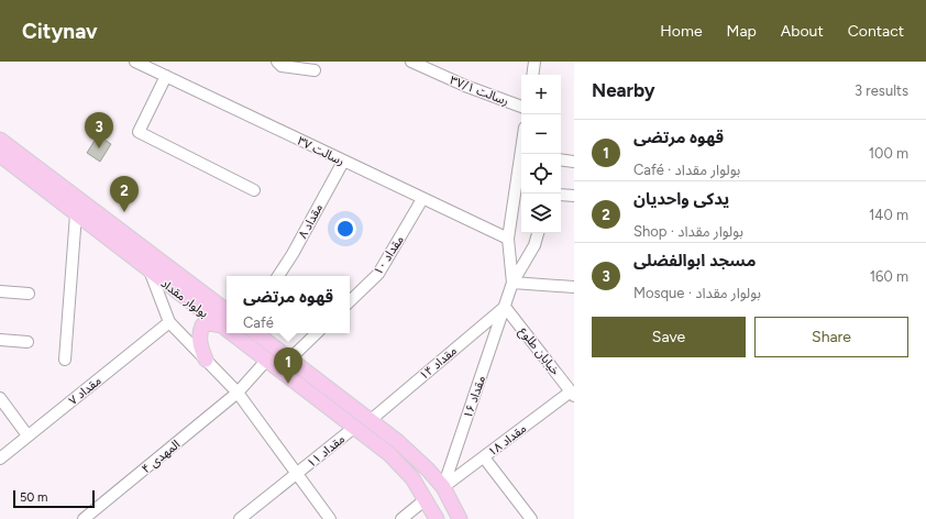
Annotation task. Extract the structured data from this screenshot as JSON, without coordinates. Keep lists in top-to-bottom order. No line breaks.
{"streets":{"main road":["بولوار مقداد"],"street":["رسالت ۳۷/۱","رسالت ۳۷","مقداد ۸","مقداد ۱۰","خیابان طلوع","مقداد ۱۴","مقداد ۷","مقداد ۱۶","مقداد ۱۸","مقداد ۱۱","المهدی ۴"]},"crossings":[["رسالت ۳۷","مقداد ۸"],["رسالت ۳۷","مقداد ۱۰"],["بولوار مقداد","مقداد ۱۱"],["بولوار مقداد","المهدی ۴"],["خیابان طلوع","مقداد ۱۴"],["خیابان طلوع","مقداد ۱۶"],["خیابان طلوع","مقداد ۱۸"],["مقداد ۱۴","مقداد ۱۶"],["مقداد ۱۶","مقداد ۱۸"]],"scale_bar":"50 m","page":{"header":"Citynav","nav":["Home","Map","About","Contact"],"heading":["Nearby","3 results"],"map_buttons":["+","−"],"pins":["3","2","1"],"list":[{"mark":"1","name":"قهوه مرتضی","note":"Café · بولوار مقداد","value":"100 m"},{"mark":"2","name":"یدکی واحدیان","note":"Shop · بولوار مقداد","value":"140 m"},{"mark":"3","name":"مسجد ابوالفضلی","note":"Mosque · بولوار مقداد","value":"160 m"}],"popup":["قهوه مرتضی","Café"],"buttons":["Save","Share"],"scale":"50 m"}}
